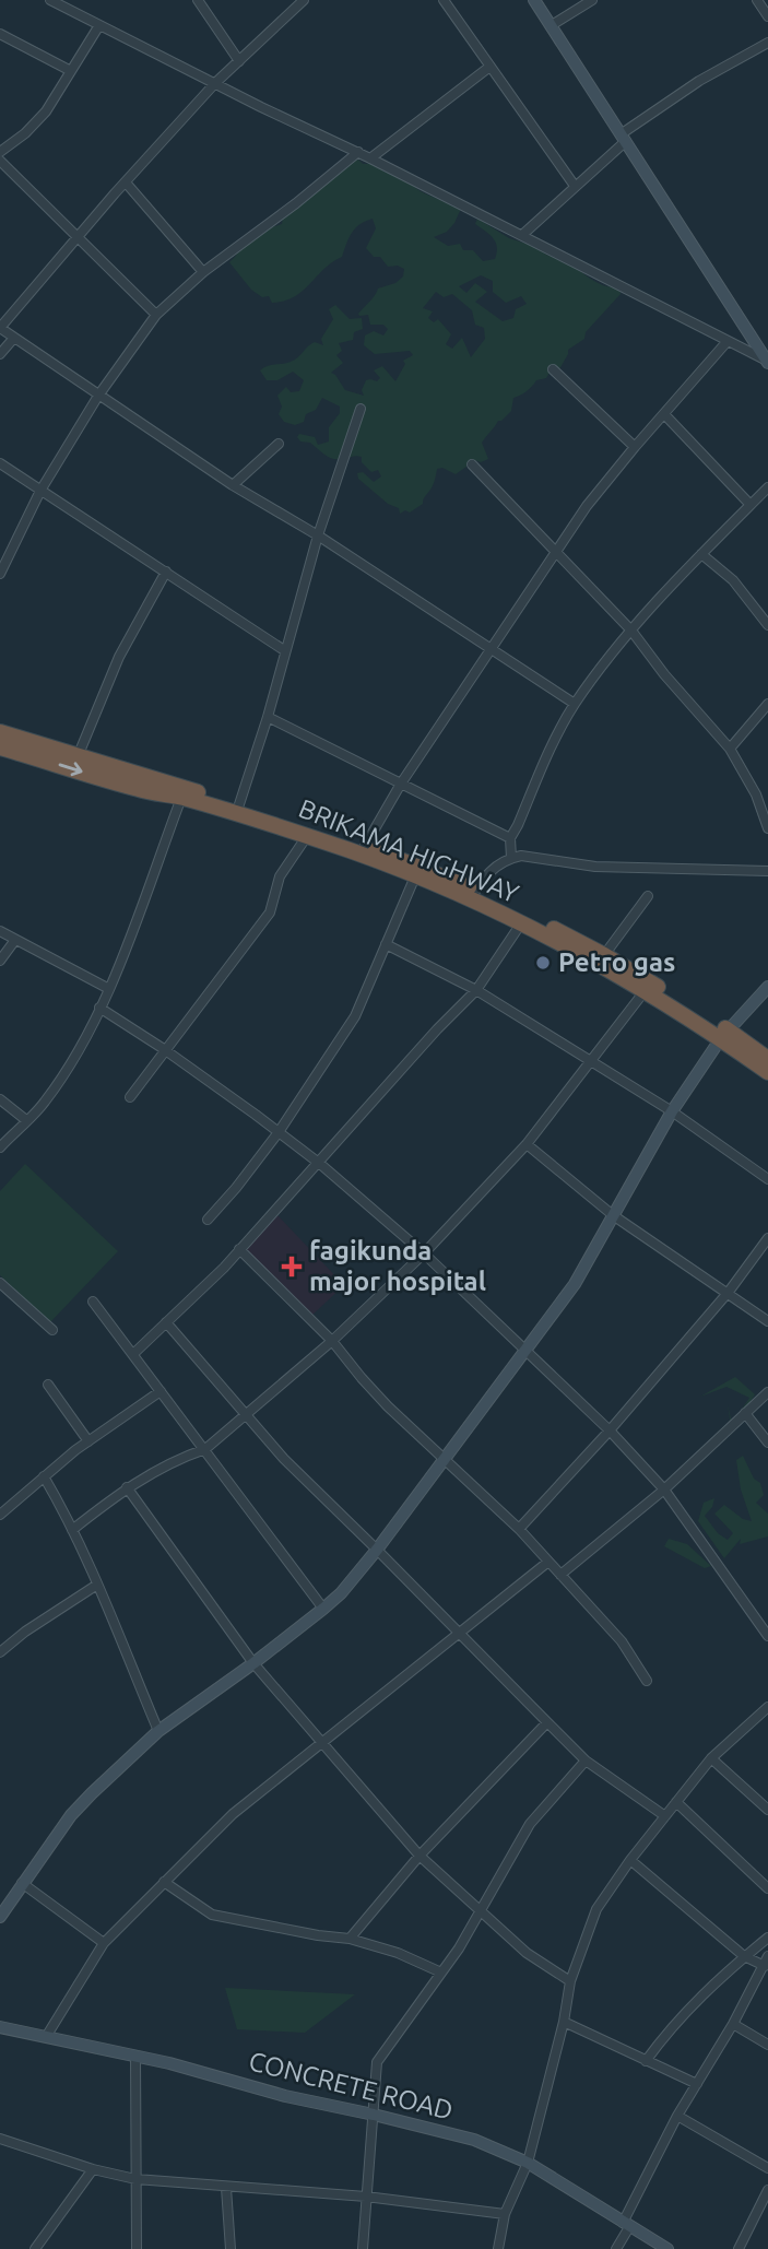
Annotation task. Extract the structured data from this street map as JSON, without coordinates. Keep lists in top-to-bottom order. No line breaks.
{"streets":{"highway":["BRIKAMA HIGHWAY"],"street":["CONCRETE ROAD"]},"places":{"other":["Petro gas"],"health":["fagikunda major hospital"]}}
